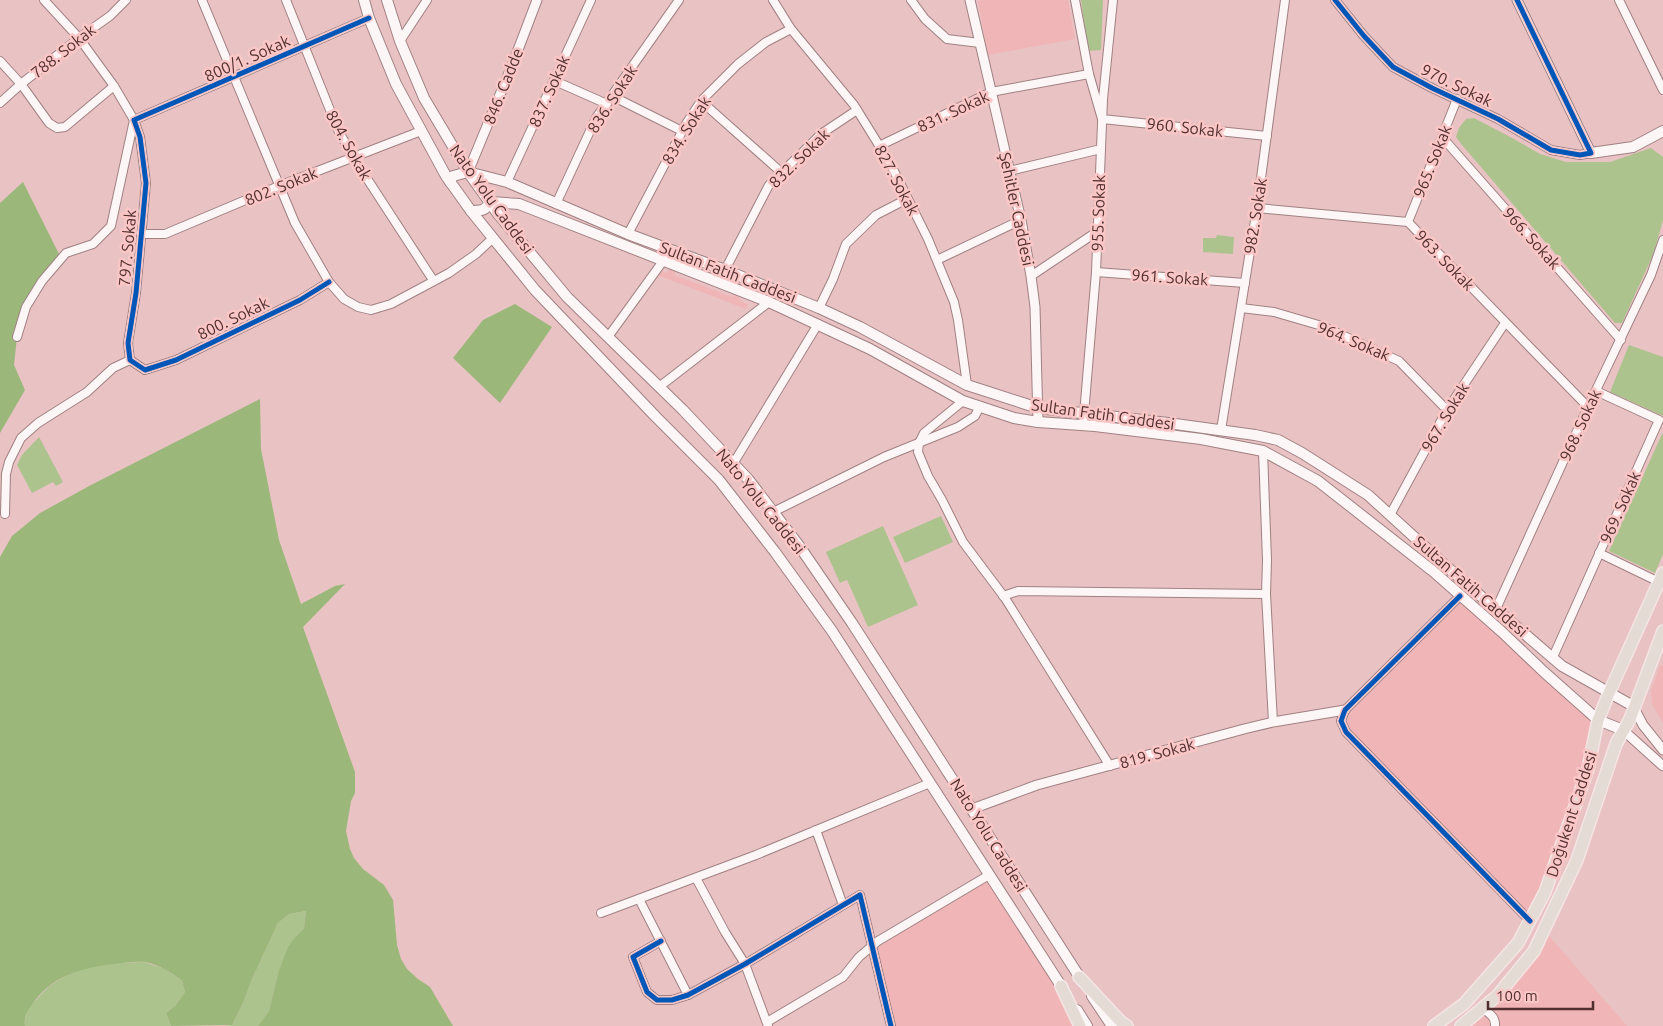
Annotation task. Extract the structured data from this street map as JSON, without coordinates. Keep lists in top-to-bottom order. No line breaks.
{"streets":{"main road":["970. Sokak","Nato Yolu Caddesi","Sultan Fatih Caddesi","Doğukent Caddesi"],"street":["788. Sokak","800/1. Sokak","846. Cadde","837. Sokak","836. Sokak","831. Sokak","960. Sokak","834. Sokak","804. Sokak","832. Sokak","965. Sokak","827. Sokak","802. Sokak","Şehitler Caddesi","955. Sokak","982. Sokak","966. Sokak","797. Sokak","963. Sokak","961. Sokak","800. Sokak","964. Sokak","967. Sokak","968. Sokak","969. Sokak","819. Sokak"]},"crossings":[["788. Sokak","797. Sokak"],["800/1. Sokak","804. Sokak"],["800/1. Sokak","Nato Yolu Caddesi"],["800/1. Sokak","797. Sokak"],["970. Sokak","965. Sokak"],["846. Cadde","Nato Yolu Caddesi"],["846. Cadde","Sultan Fatih Caddesi"],["837. Sokak","Sultan Fatih Caddesi"],["836. Sokak","Sultan Fatih Caddesi"],["831. Sokak","827. Sokak"],["831. Sokak","Şehitler Caddesi"],["960. Sokak","955. Sokak"],["960. Sokak","982. Sokak"],["834. Sokak","827. Sokak"],["834. Sokak","Sultan Fatih Caddesi"],["804. Sokak","802. Sokak"],["832. Sokak","827. Sokak"],["832. Sokak","Sultan Fatih Caddesi"],["965. Sokak","966. Sokak"],["965. Sokak","963. Sokak"],["827. Sokak","Sultan Fatih Caddesi"],["802. Sokak","Nato Yolu Caddesi"],["802. Sokak","797. Sokak"],["Nato Yolu Caddesi","Sultan Fatih Caddesi"],["Nato Yolu Caddesi","819. Sokak"],["Şehitler Caddesi","Sultan Fatih Caddesi"],["955. Sokak","Sultan Fatih Caddesi"],["955. Sokak","961. Sokak"],["982. Sokak","963. Sokak"],["982. Sokak","Sultan Fatih Caddesi"],["982. Sokak","961. Sokak"],["982. Sokak","964. Sokak"],["966. Sokak","968. Sokak"],["797. Sokak","800. Sokak"],["963. Sokak","967. Sokak"],["963. Sokak","968. Sokak"],["Sultan Fatih Caddesi","967. Sokak"],["Sultan Fatih Caddesi","968. Sokak"],["Sultan Fatih Caddesi","969. Sokak"],["Sultan Fatih Caddesi","Doğukent Caddesi"],["964. Sokak","967. Sokak"],["968. Sokak","969. Sokak"]],"scale_bar":"100 m"}
